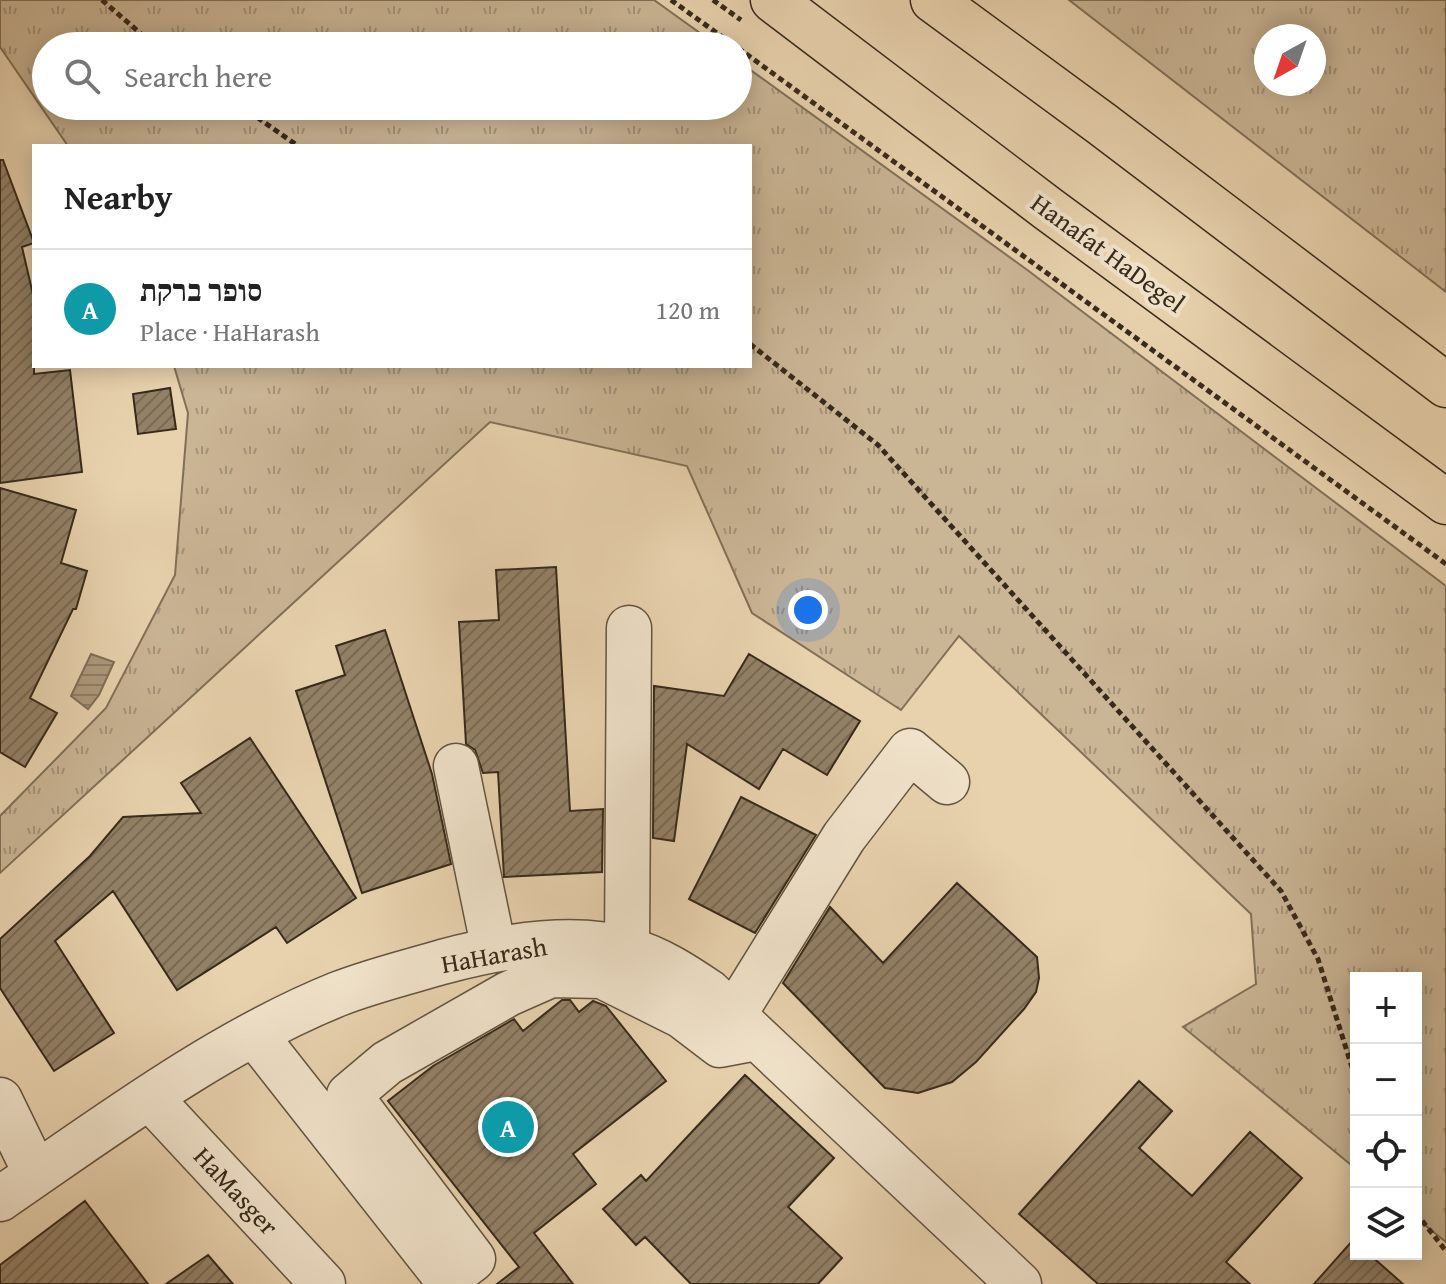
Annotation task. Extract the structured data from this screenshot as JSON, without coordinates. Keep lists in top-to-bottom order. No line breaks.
{"streets":{"main road":["Hanafat HaDegel"],"street":["HaHarash","HaMasger"]},"crossings":[["HaHarash","HaMasger"]],"north":"bottom left","page":{"search":"Search here","heading":"Nearby","list":[{"mark":"A","name":"סופר ברקת","note":"Place · HaHarash","value":"120 m"}],"map_buttons":["+","−"],"pins":"A"}}
